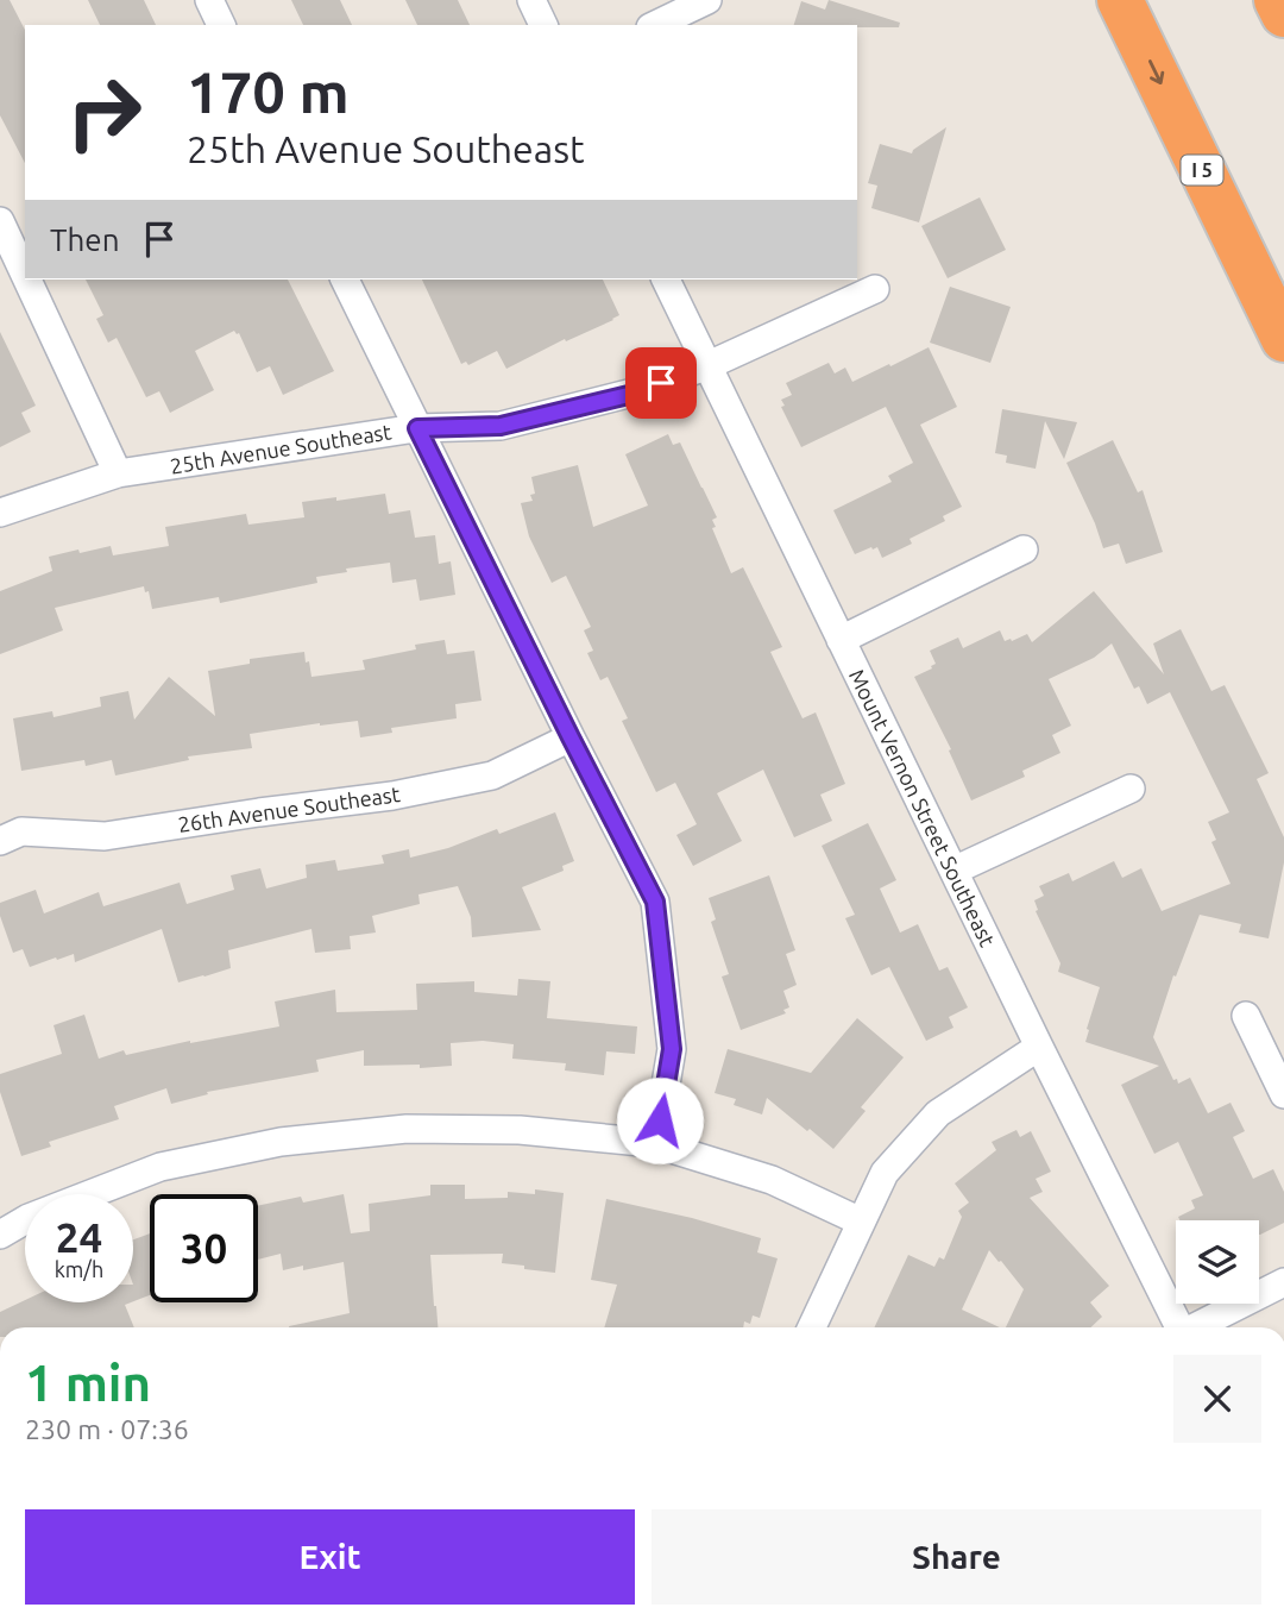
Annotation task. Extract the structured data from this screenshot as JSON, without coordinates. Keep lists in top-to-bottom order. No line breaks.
{"streets":{"highway":["I 5"],"street":["25th Avenue Southeast","Mount Vernon Street Southeast","26th Avenue Southeast"]},"crossings":[["25th Avenue Southeast","Mount Vernon Street Southeast"]],"page":{"turn":["170 m","25th Avenue Southeast"],"then":"Then","speed":"24 km/h","limit":"30","heading":["1 min","230 m · 07:36"],"buttons":["Exit","Share"]}}
